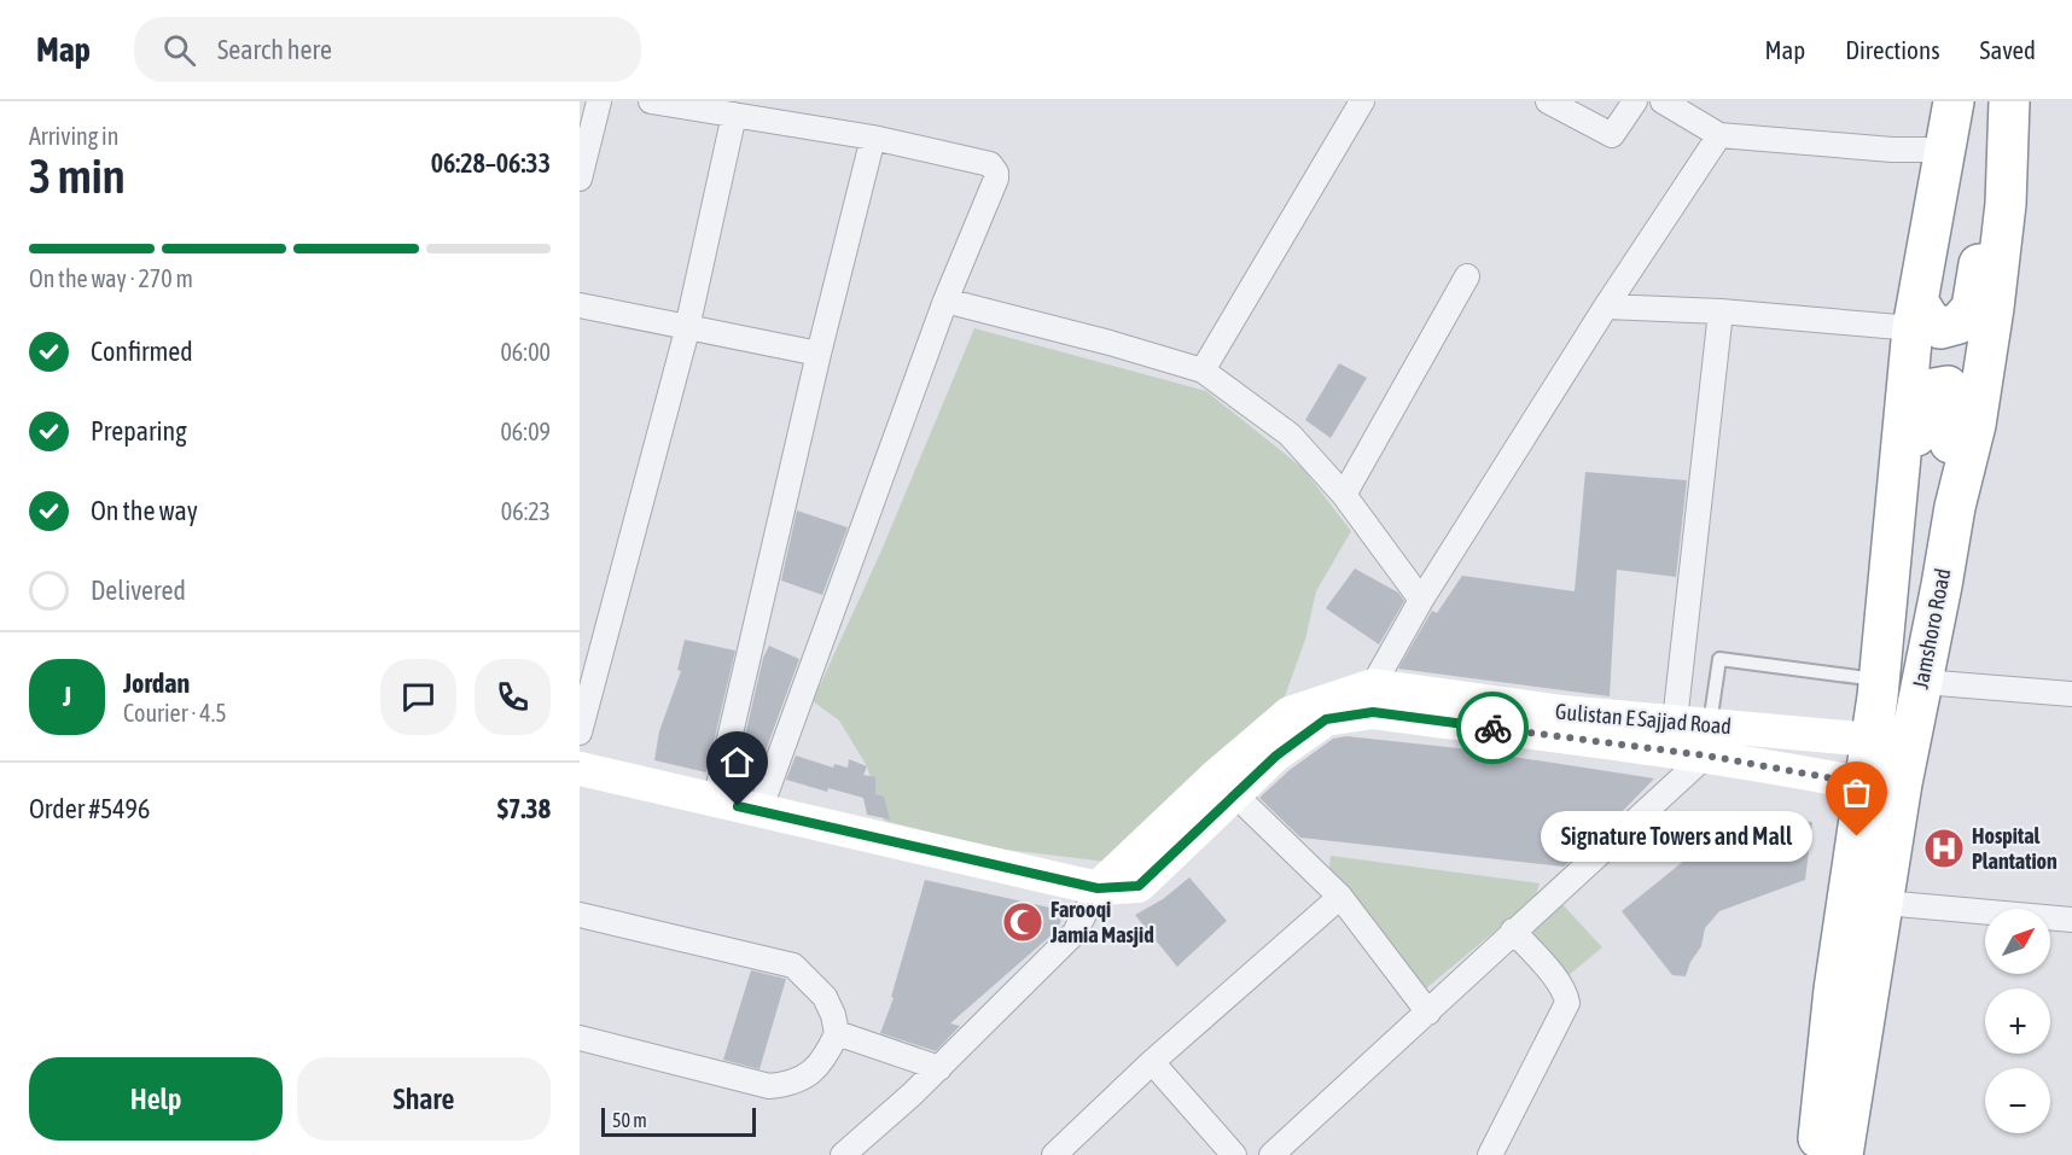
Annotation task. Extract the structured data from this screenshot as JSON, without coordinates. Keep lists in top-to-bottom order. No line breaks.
{"streets":{"highway":["Jamshoro Road"],"street":["Gulistan E Sajjad Road"]},"crossings":[["Jamshoro Road","Gulistan E Sajjad Road"]],"places":{"other":["Signature Towers and Mall"],"hospital":["Hospital Plantation"],"mosque":["Farooqi Jamia Masjid"]},"scale_bar":"50 m","north":"top right","page":{"header":"Map","search":"Search here","nav":["Map","Directions","Saved"],"heading":["3 min","Arriving in","06:28–06:33"],"panel":["Jordan","Courier · 4.5","Order #5496","$7.38"],"bar":"On the way · 270 m","list":[["Confirmed","06:00"],["Preparing","06:09"],["On the way","06:23"],"Delivered"],"round":"J","bubble":"Signature Towers and Mall","map_buttons":["+","−"],"buttons":["Help","Share"],"scale":"50 m"}}
